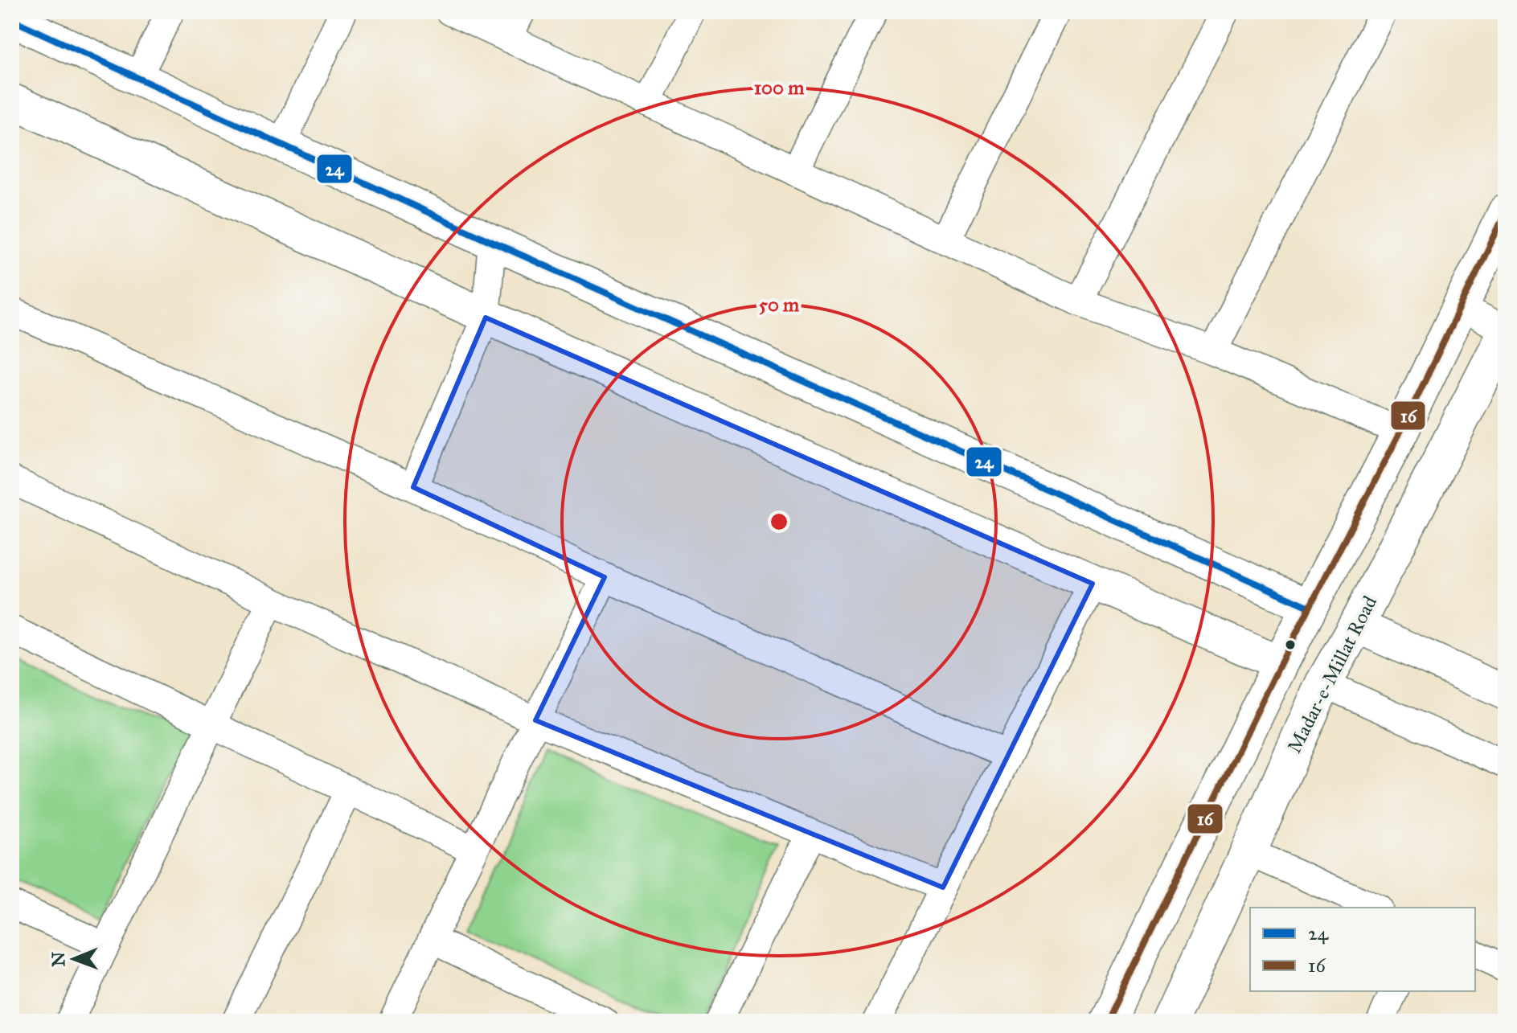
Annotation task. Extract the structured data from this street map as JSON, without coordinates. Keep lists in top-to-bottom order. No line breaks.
{"streets":{"main road":["Madar-e-Millat Road"]},"lines":["transit line 24","transit line 16"],"legend":["24","16"],"north":"left","rings":["100 m","50 m"]}
